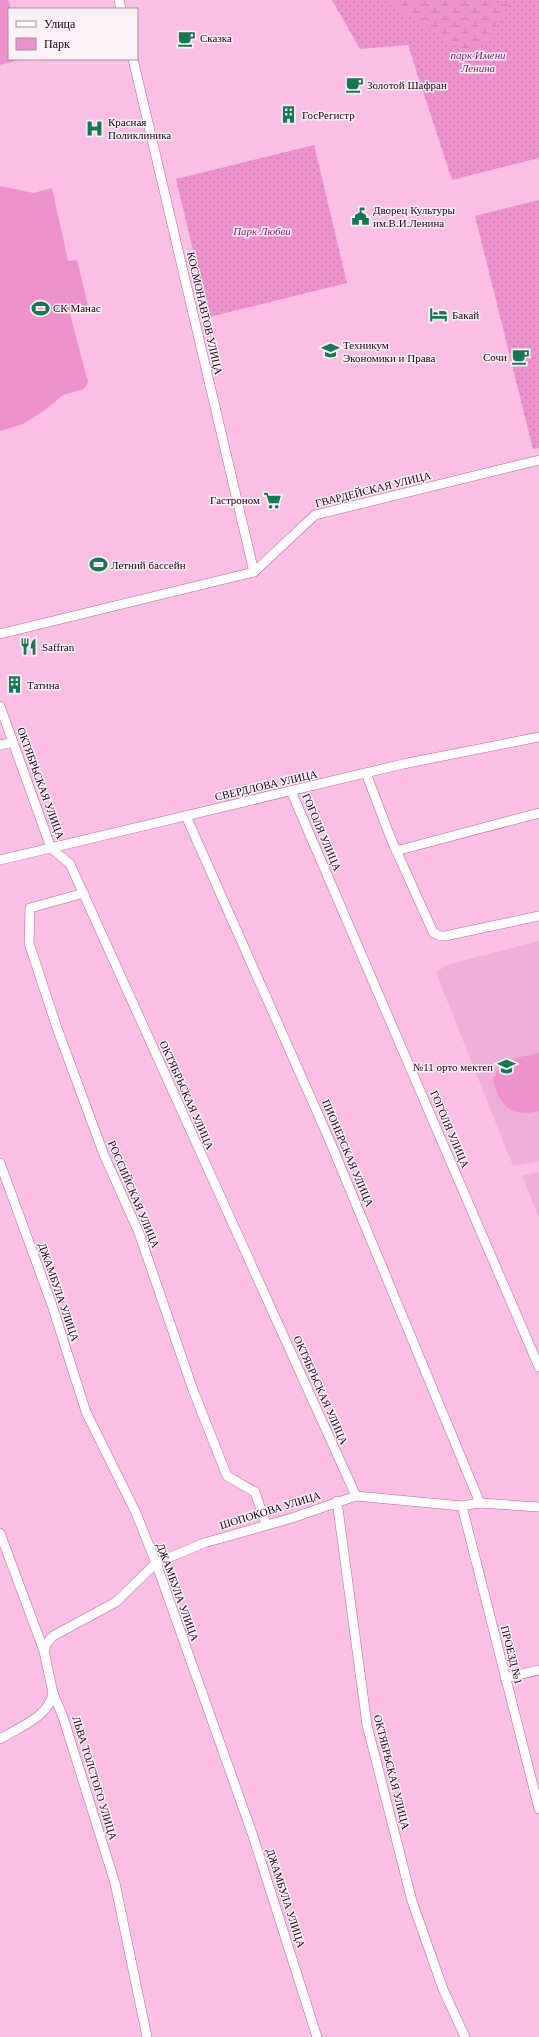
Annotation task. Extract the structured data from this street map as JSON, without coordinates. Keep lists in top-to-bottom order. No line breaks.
{"streets":{"street":["КОСМОНАВТОВ УЛИЦА","ГВАРДЕЙСКАЯ УЛИЦА","ОКТЯБРЬСКАЯ УЛИЦА","СВЕРДЛОВА УЛИЦА","ГОГОЛЯ УЛИЦА","ПИОНЕРСКАЯ УЛИЦА","РОССИЙСКАЯ УЛИЦА","ДЖАМБУЛА УЛИЦА","ШОПОКОВА УЛИЦА","ПРОЕЗД №1","ЛЬВА ТОЛСТОГО УЛИЦА"]},"crossings":[["КОСМОНАВТОВ УЛИЦА","ГВАРДЕЙСКАЯ УЛИЦА"],["ОКТЯБРЬСКАЯ УЛИЦА","СВЕРДЛОВА УЛИЦА"],["ОКТЯБРЬСКАЯ УЛИЦА","РОССИЙСКАЯ УЛИЦА"],["ОКТЯБРЬСКАЯ УЛИЦА","ШОПОКОВА УЛИЦА"],["СВЕРДЛОВА УЛИЦА","ГОГОЛЯ УЛИЦА"],["СВЕРДЛОВА УЛИЦА","ПИОНЕРСКАЯ УЛИЦА"],["ПИОНЕРСКАЯ УЛИЦА","ШОПОКОВА УЛИЦА"],["РОССИЙСКАЯ УЛИЦА","ШОПОКОВА УЛИЦА"],["ДЖАМБУЛА УЛИЦА","ШОПОКОВА УЛИЦА"],["ШОПОКОВА УЛИЦА","ПРОЕЗД №1"],["ШОПОКОВА УЛИЦА","ЛЬВА ТОЛСТОГО УЛИЦА"]],"parks":["парк Имени Ленина","Парк Любви"],"places":{"cafe":["Сказка","Золотой Шафран","Сочи"],"building":["ГосРегистр","Татина"],"hospital":["Красная Поликлиника"],"public building":["Дворец Культуры им.В.И.Ленина"],"sports":["СК Манас","Летний бассейн"],"hotel":["Бакай"],"school or university":["Техникум Экономики и Права","№11 орто мектеп"],"supermarket":["Гастроном"],"restaurant":["Saffran"]},"legend":["Улица","Парк"]}
